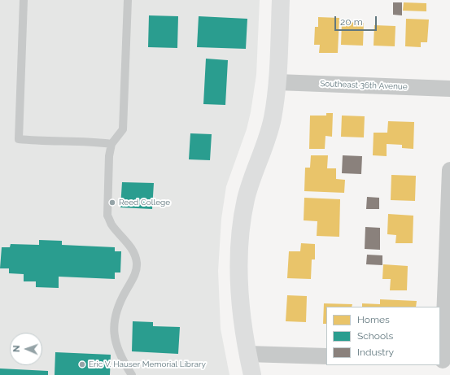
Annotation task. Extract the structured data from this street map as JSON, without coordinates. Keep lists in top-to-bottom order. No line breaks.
{"streets":{"street":["Southeast 36th Avenue"]},"places":["Reed College","Eric V. Hauser Memorial Library"],"legend":["Homes","Schools","Industry"],"scale_bar":"20 m","north":"left"}
